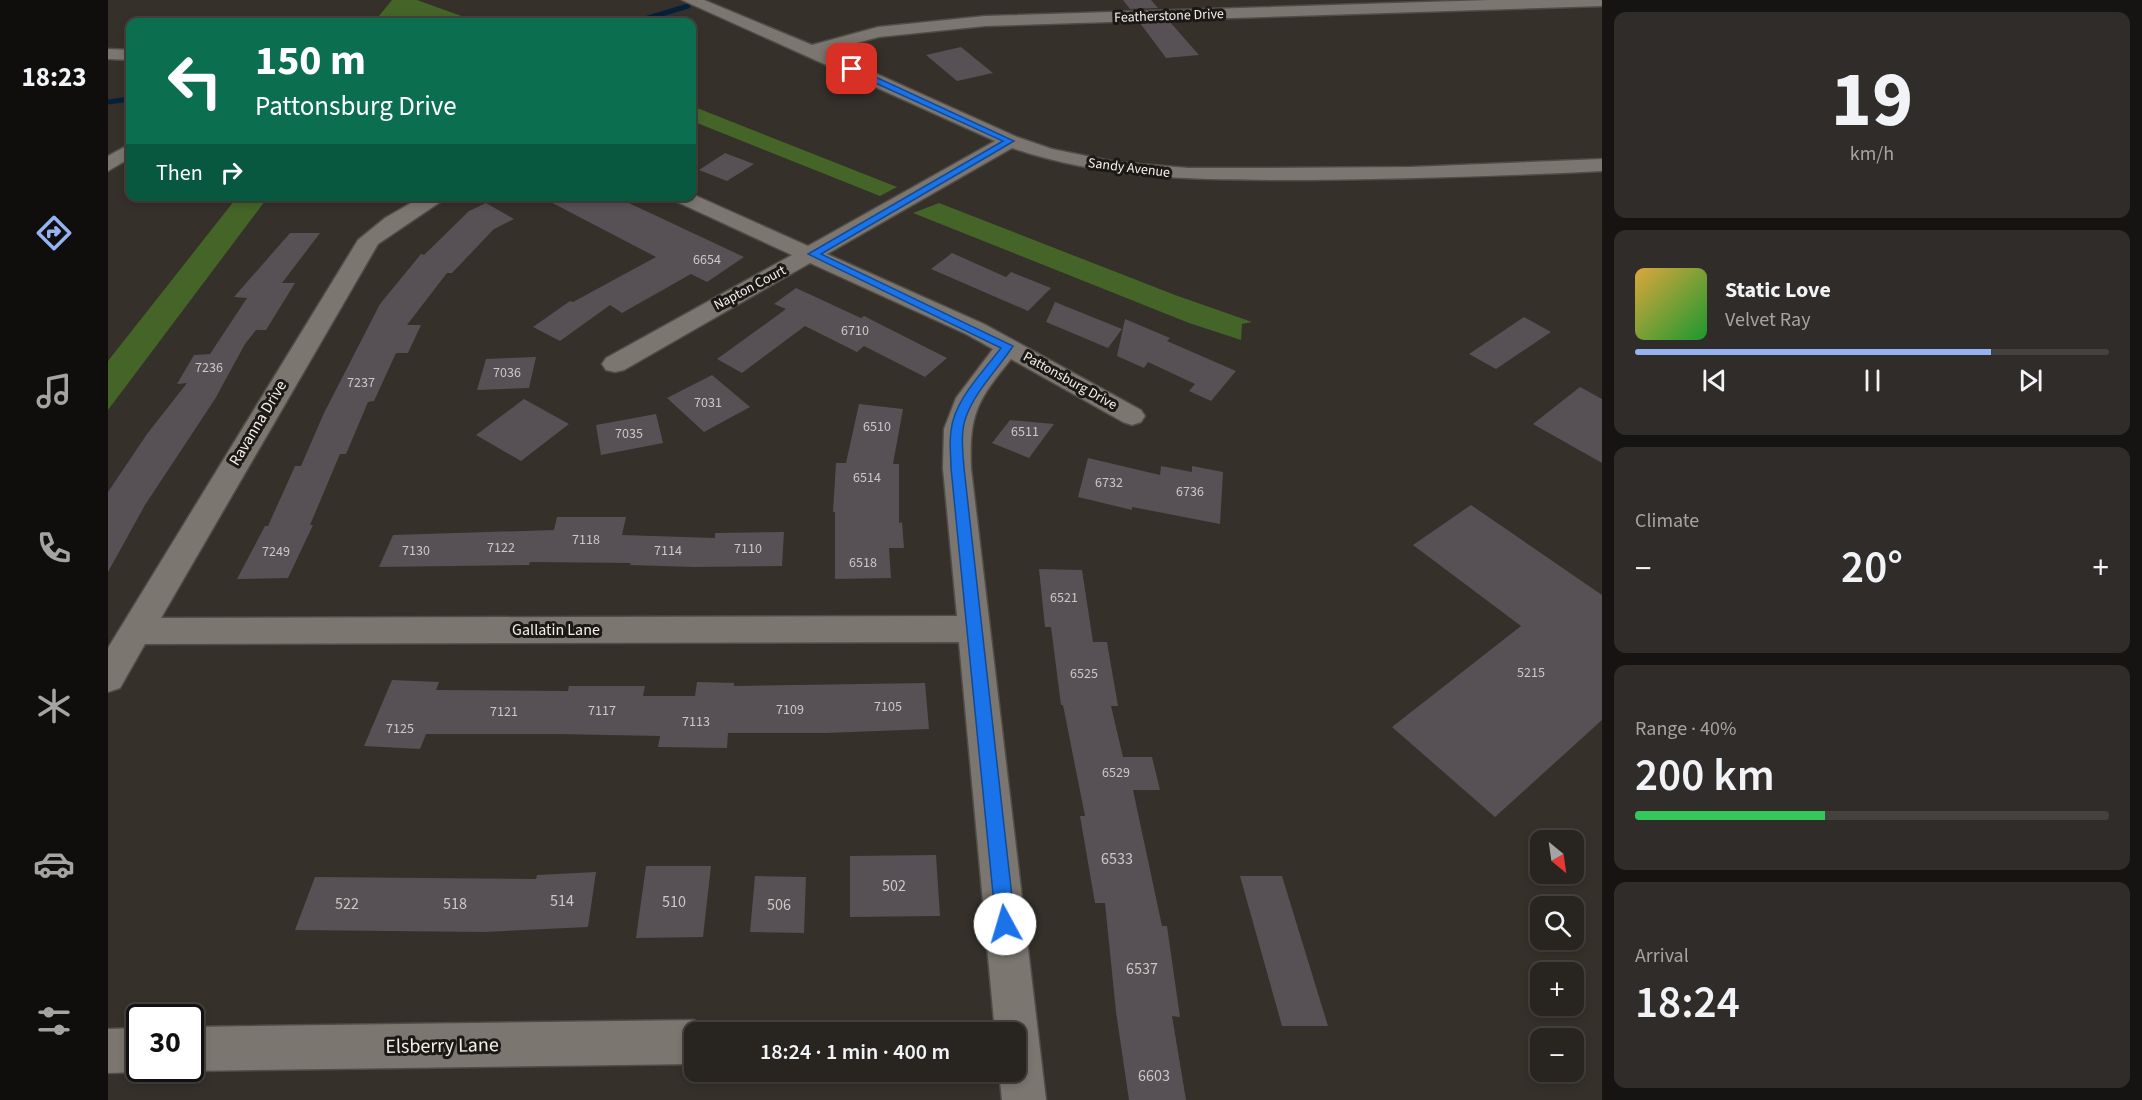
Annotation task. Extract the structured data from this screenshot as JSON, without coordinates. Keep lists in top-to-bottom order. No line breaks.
{"streets":{"street":["Featherstone Drive","Sandy Avenue","Napton Court","Pattonsburg Drive","Ravanna Drive","Gallatin Lane","Elsberry Lane"]},"crossings":[["Featherstone Drive","Sandy Avenue"],["Sandy Avenue","Napton Court"],["Napton Court","Pattonsburg Drive"],["Ravanna Drive","Gallatin Lane"]],"house_numbers":["6654","6710","7236","7036","7237","7031","6510","6511","7035","6514","6732","6736","7118","7122","7110","7130","7114","7249","6518","6521","5215","6525","7105","7109","7117","7121","7113","7125","6529","6533","502","514","510","522","518","506","6537","6603"],"north":"bottom right","page":{"tabs":"18:23","tile":[["19","km/h"],"Climate",["Range · 40%","200 km"],["Arrival","18:24"]],"turn":["150 m","Pattonsburg Drive"],"then":"Then","song":["Static Love","Velvet Ray"],"heat":["−","20°","+"],"map_buttons":["+","−"],"limit":"30","trip":"18:24 · 1 min · 400 m"}}
